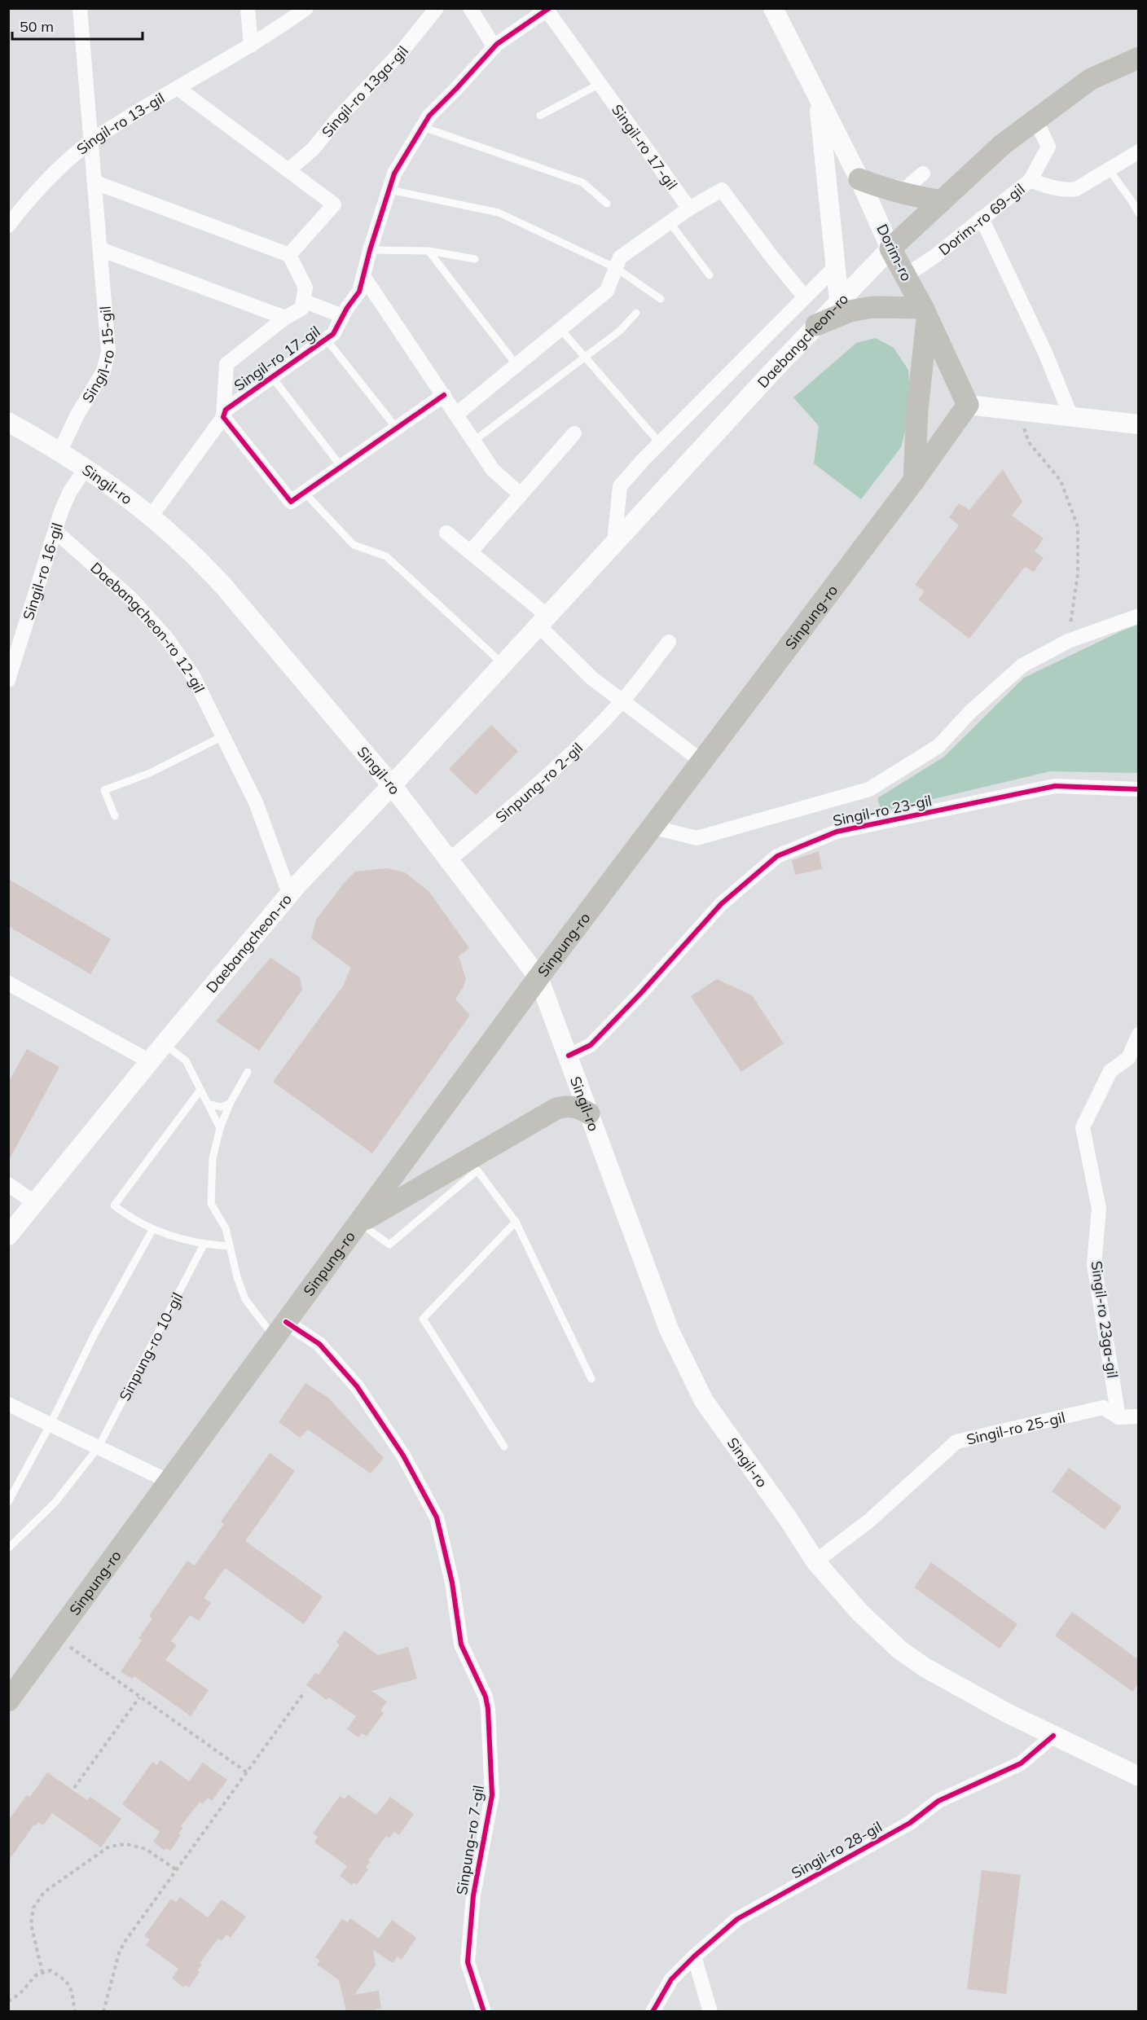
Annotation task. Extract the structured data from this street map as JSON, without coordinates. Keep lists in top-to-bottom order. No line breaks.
{"streets":{"main road":["Dorim-ro","Daebangcheon-ro","Singil-ro","Sinpung-ro"],"street":["Singil-ro 13ga-gil","Singil-ro 13-gil","Singil-ro 17-gil","Dorim-ro 69-gil","Singil-ro 15-gil","Singil-ro 16-gil","Daebangcheon-ro 12-gil","Sinpung-ro 2-gil","Singil-ro 23-gil","Singil-ro 23ga-gil","Singil-ro 25-gil","Sinpung-ro 7-gil","Singil-ro 28-gil"],"lane":["Sinpung-ro 10-gil"]},"crossings":[["Singil-ro 13-gil","Singil-ro 15-gil"],["Singil-ro 17-gil","Singil-ro"],["Dorim-ro 69-gil","Dorim-ro"],["Dorim-ro","Daebangcheon-ro"],["Dorim-ro","Sinpung-ro"],["Daebangcheon-ro","Singil-ro"],["Daebangcheon-ro","Daebangcheon-ro 12-gil"],["Singil-ro 15-gil","Singil-ro"],["Singil-ro","Singil-ro 16-gil"],["Singil-ro","Sinpung-ro"],["Singil-ro","Sinpung-ro 2-gil"],["Singil-ro","Singil-ro 23-gil"],["Singil-ro","Singil-ro 25-gil"],["Singil-ro","Singil-ro 28-gil"],["Singil-ro 16-gil","Daebangcheon-ro 12-gil"],["Sinpung-ro","Sinpung-ro 7-gil"],["Singil-ro 23ga-gil","Singil-ro 25-gil"]],"scale_bar":"50 m"}
